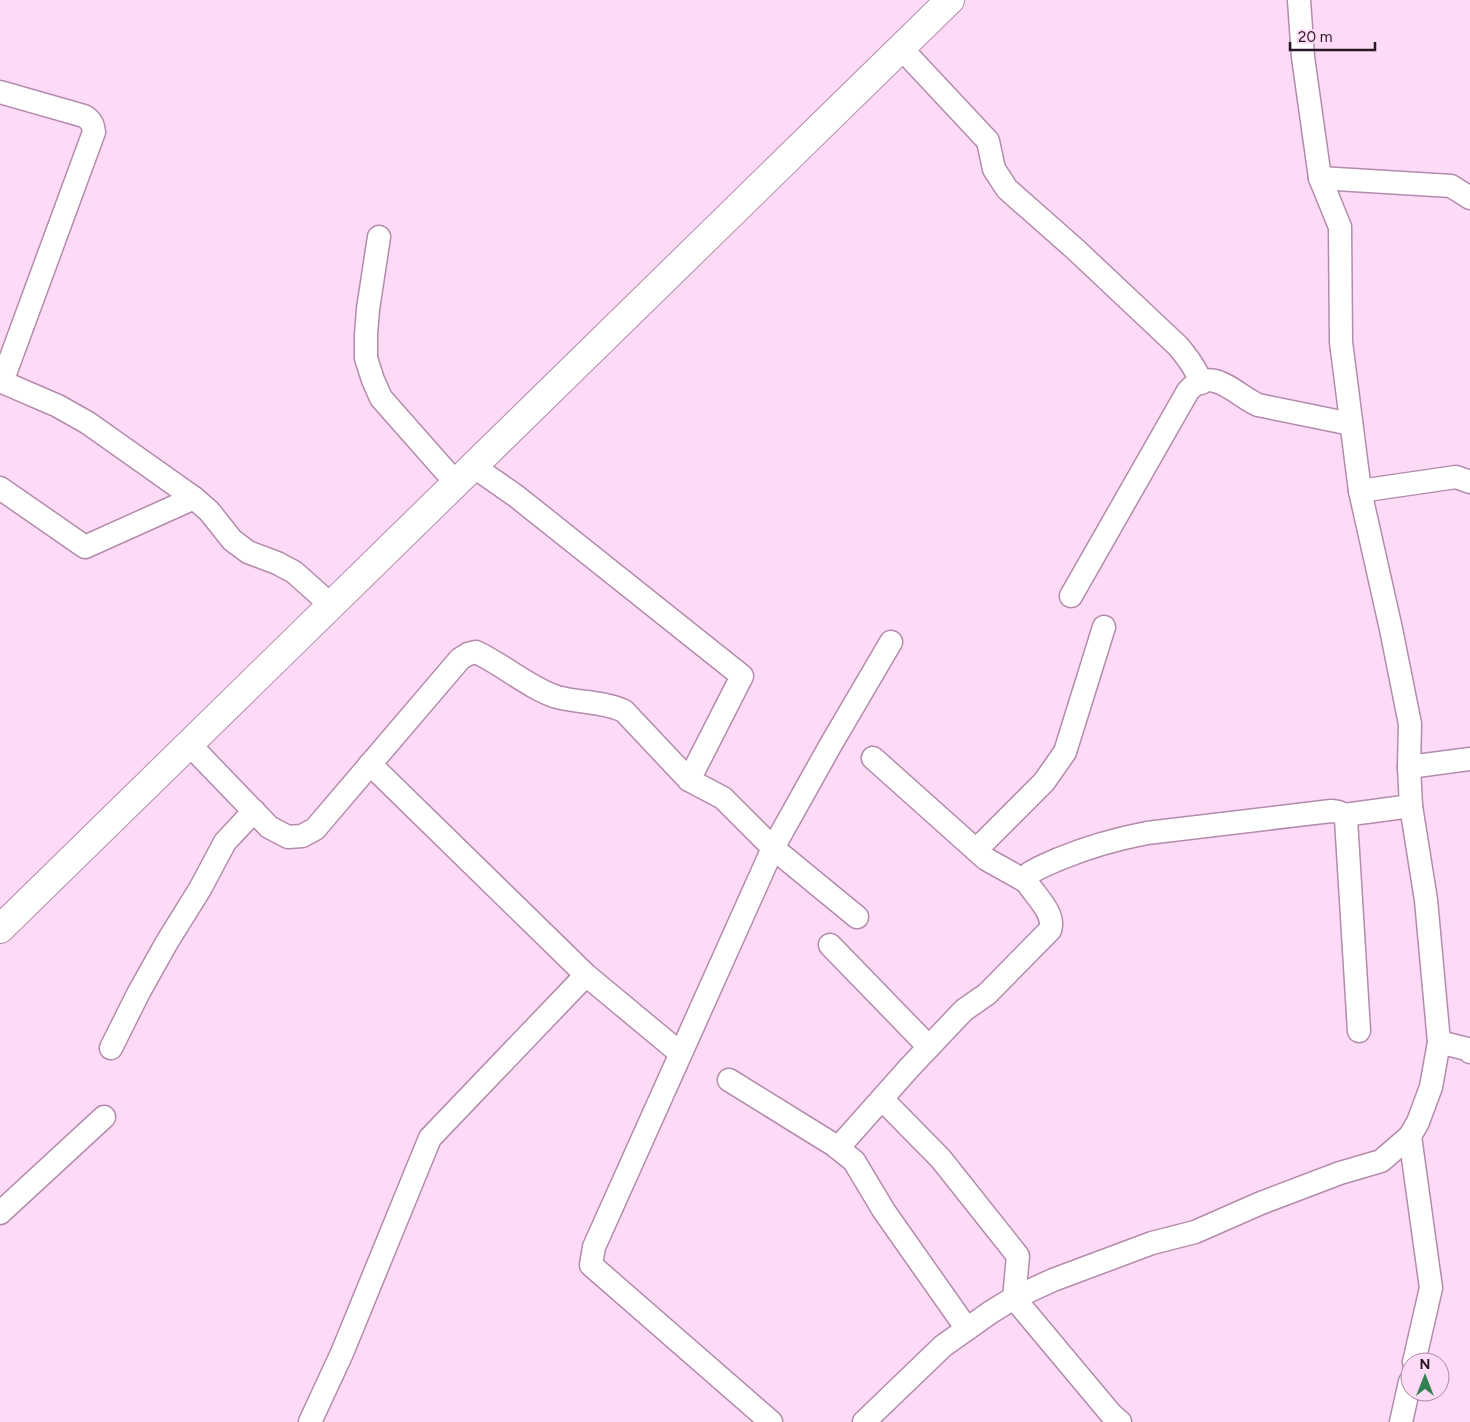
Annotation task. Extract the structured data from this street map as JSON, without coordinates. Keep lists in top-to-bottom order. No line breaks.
{"scale_bar":"20 m","north":"top"}
